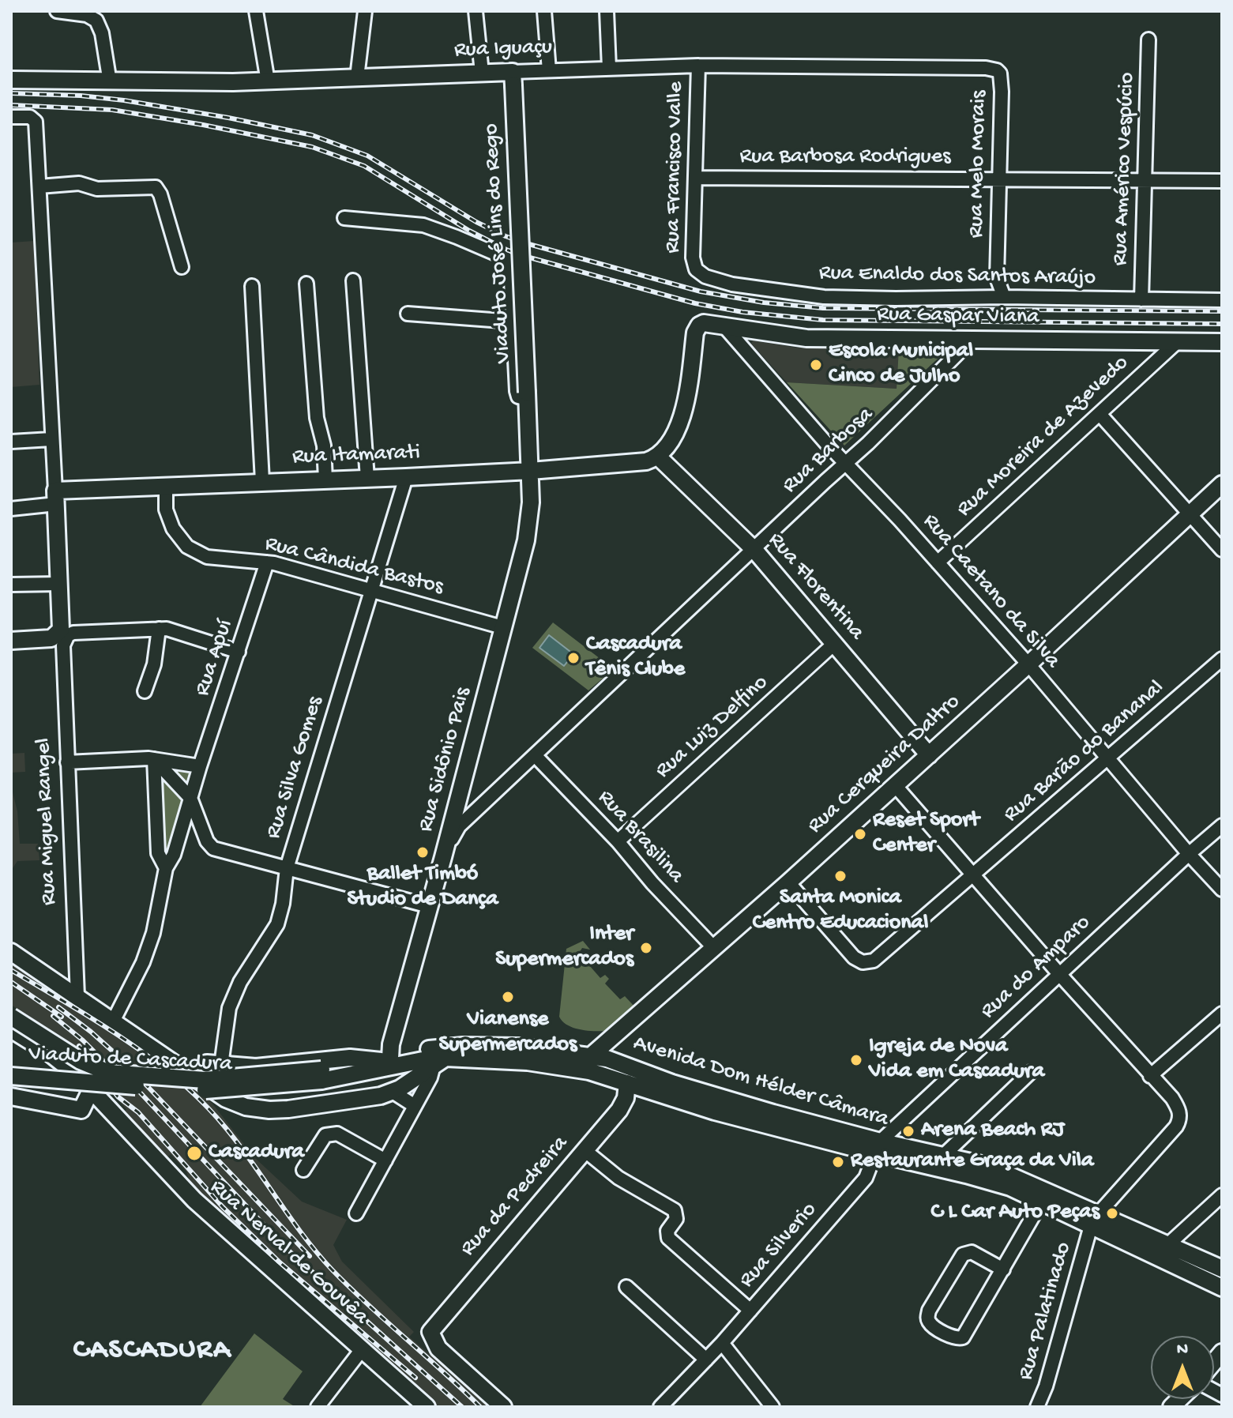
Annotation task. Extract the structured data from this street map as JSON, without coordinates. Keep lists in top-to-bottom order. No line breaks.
{"streets":{"main road":["Rua Iguaçu","Viaduto José Lins do Rego","Rua Gaspar Viana","Rua Itamarati","Rua Florentina","Rua Sidônio Pais","Rua Cerqueira Daltro","Viaduto de Cascadura","Avenida Dom Hélder Câmara","Rua da Pedreira","Rua Nerval de Gouvêa"],"street":["Rua Barbosa Rodrigues","Rua Melo Morais","Rua Francisco Valle","Rua Américo Vespúcio","Rua Enaldo dos Santos Araújo","Rua Moreira de Azevedo","Rua Barbosa","Rua Cândida Bastos","Rua Caetano da Silva","Rua Apuí","Rua Luiz Delfino","Rua Barão do Bananal","Rua Silva Gomes","Rua Miguel Rangel","Rua Brasilina","Rua do Amparo","Rua Silverio","Rua Palatinado"]},"crossings":[["Rua Iguaçu","Rua Melo Morais"],["Rua Iguaçu","Rua Francisco Valle"],["Rua Iguaçu","Viaduto José Lins do Rego"],["Rua Barbosa Rodrigues","Rua Melo Morais"],["Rua Barbosa Rodrigues","Rua Francisco Valle"],["Rua Barbosa Rodrigues","Rua Américo Vespúcio"],["Rua Melo Morais","Rua Enaldo dos Santos Araújo"],["Rua Francisco Valle","Rua Enaldo dos Santos Araújo"],["Rua Américo Vespúcio","Rua Enaldo dos Santos Araújo"],["Viaduto José Lins do Rego","Rua Itamarati"],["Viaduto José Lins do Rego","Rua Sidônio Pais"],["Rua Gaspar Viana","Rua Moreira de Azevedo"],["Rua Gaspar Viana","Rua Barbosa"],["Rua Gaspar Viana","Rua Itamarati"],["Rua Gaspar Viana","Rua Florentina"],["Rua Gaspar Viana","Rua Caetano da Silva"],["Rua Moreira de Azevedo","Rua Caetano da Silva"],["Rua Barbosa","Rua Florentina"],["Rua Barbosa","Rua Caetano da Silva"],["Rua Barbosa","Rua Sidônio Pais"],["Rua Barbosa","Rua Brasilina"],["Rua Itamarati","Rua Cândida Bastos"],["Rua Itamarati","Rua Florentina"],["Rua Itamarati","Rua Sidônio Pais"],["Rua Itamarati","Rua Silva Gomes"],["Rua Cândida Bastos","Rua Apuí"],["Rua Cândida Bastos","Rua Sidônio Pais"],["Rua Cândida Bastos","Rua Silva Gomes"],["Rua Florentina","Rua Luiz Delfino"],["Rua Florentina","Rua Cerqueira Daltro"],["Rua Caetano da Silva","Rua Barão do Bananal"],["Rua Caetano da Silva","Rua Cerqueira Daltro"],["Rua Caetano da Silva","Rua do Amparo"],["Rua Luiz Delfino","Rua Brasilina"],["Rua Barão do Bananal","Rua Cerqueira Daltro"],["Rua Sidônio Pais","Avenida Dom Hélder Câmara"],["Rua Cerqueira Daltro","Rua Brasilina"],["Rua Cerqueira Daltro","Avenida Dom Hélder Câmara"],["Rua Silva Gomes","Avenida Dom Hélder Câmara"],["Rua do Amparo","Avenida Dom Hélder Câmara"],["Rua do Amparo","Rua Silverio"],["Viaduto de Cascadura","Avenida Dom Hélder Câmara"],["Avenida Dom Hélder Câmara","Rua da Pedreira"],["Avenida Dom Hélder Câmara","Rua Silverio"],["Avenida Dom Hélder Câmara","Rua Palatinado"]],"districts":["CASCADURA"],"places":["Escola Municipal Cinco de Julho","Cascadura Tênis Clube","Reset Sport Center","Ballet Timbó Studio de Dança","Santa Monica Centro Educacional","Inter Supermercados","Vianense Supermercados","Igreja de Nova Vida em Cascadura","Arena Beach RJ","Cascadura","Restaurante Graça da Vila","C L Car Auto Peças"],"north":"top"}
